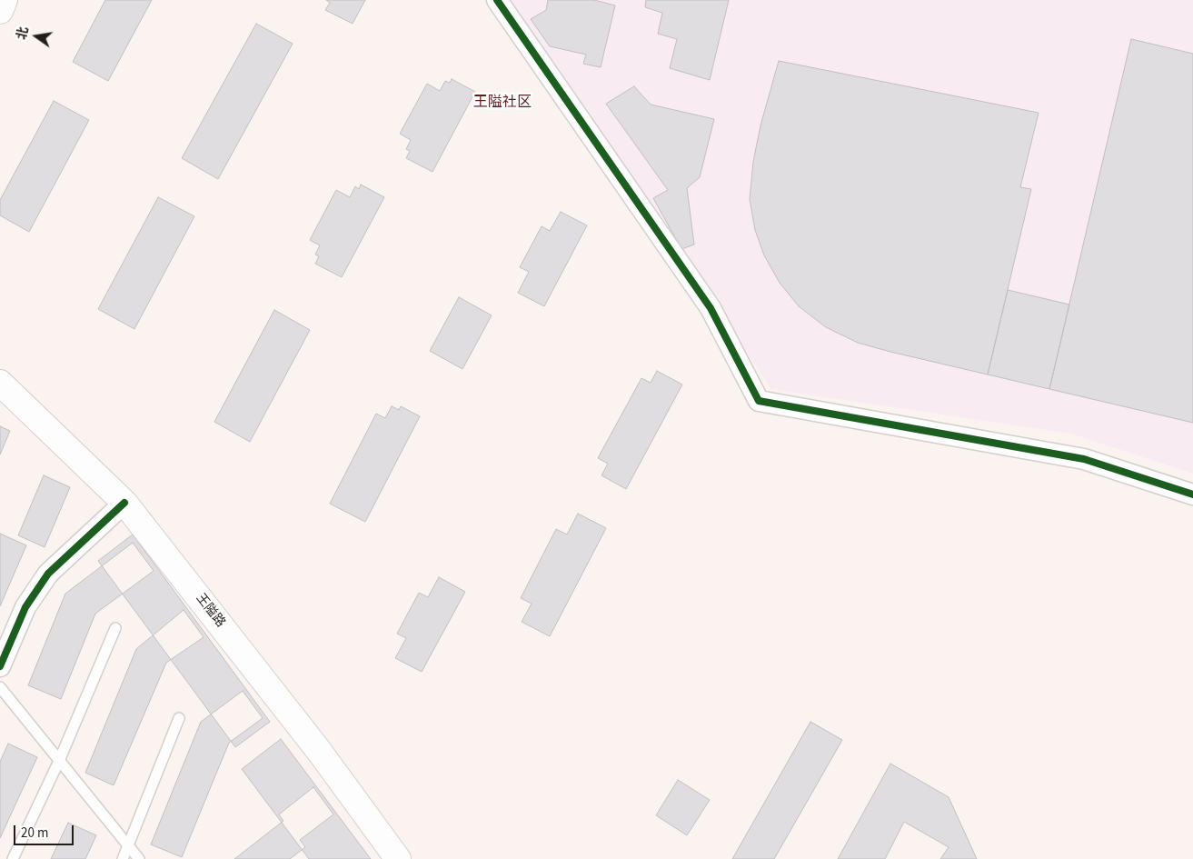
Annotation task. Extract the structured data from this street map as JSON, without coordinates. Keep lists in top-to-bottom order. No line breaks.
{"streets":{"main road":["王隘路"]},"districts":["王隘社区"],"scale_bar":"20 m","north":"left"}
